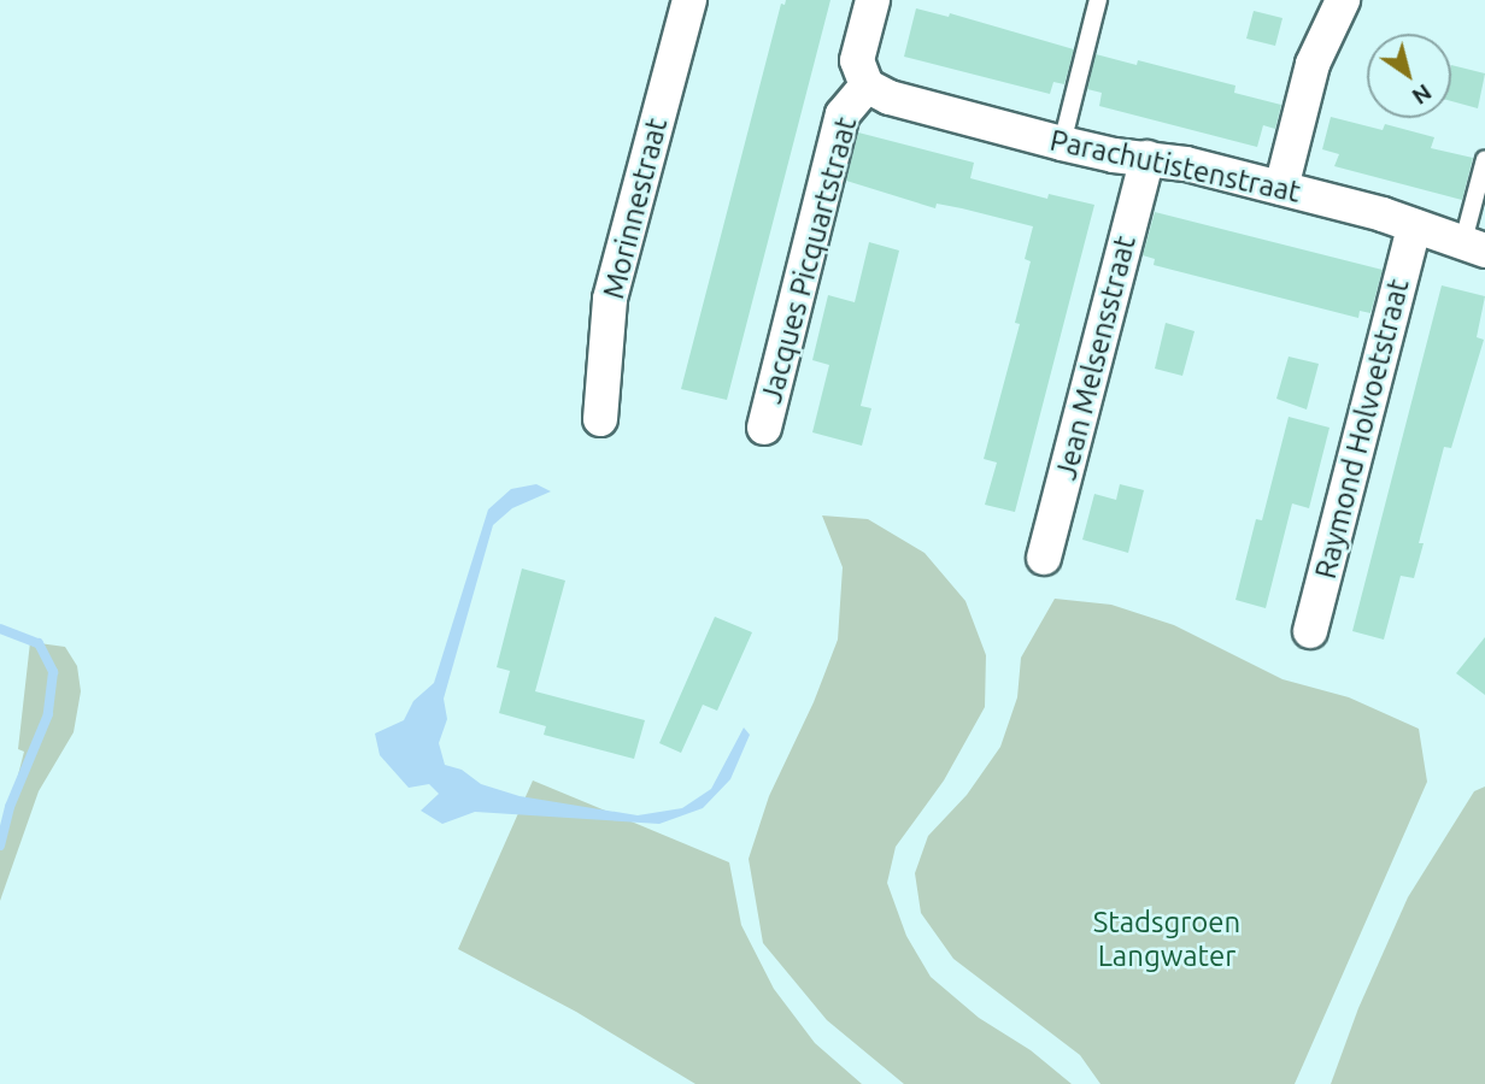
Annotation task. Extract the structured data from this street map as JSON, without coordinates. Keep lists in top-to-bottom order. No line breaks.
{"streets":{"street":["Parachutistenstraat","Morinnestraat","Jacques Picquartstraat","Jean Melsensstraat","Raymond Holvoetstraat"]},"crossings":[["Parachutistenstraat","Jacques Picquartstraat"],["Parachutistenstraat","Jean Melsensstraat"],["Parachutistenstraat","Raymond Holvoetstraat"]],"parks":["Stadsgroen Langwater"],"north":"bottom right"}
